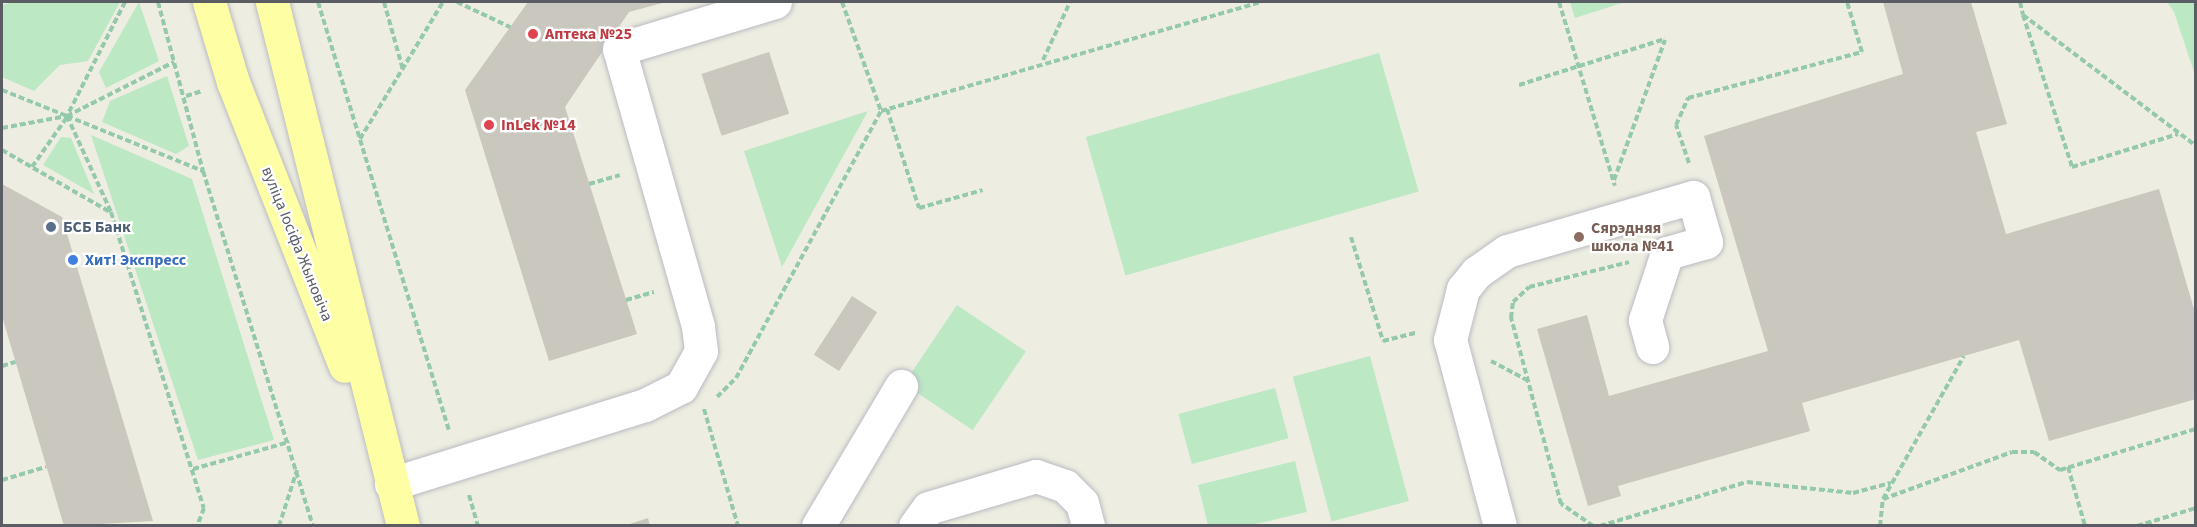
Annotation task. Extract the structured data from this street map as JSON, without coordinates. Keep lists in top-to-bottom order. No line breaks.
{"streets":{"main road":["вуліца Іосіфа Жыновіча"]},"places":["Аптека №25","InLek №14","БСБ Банк","Сярэдняя школа №41","Хит! Экспресс"]}
